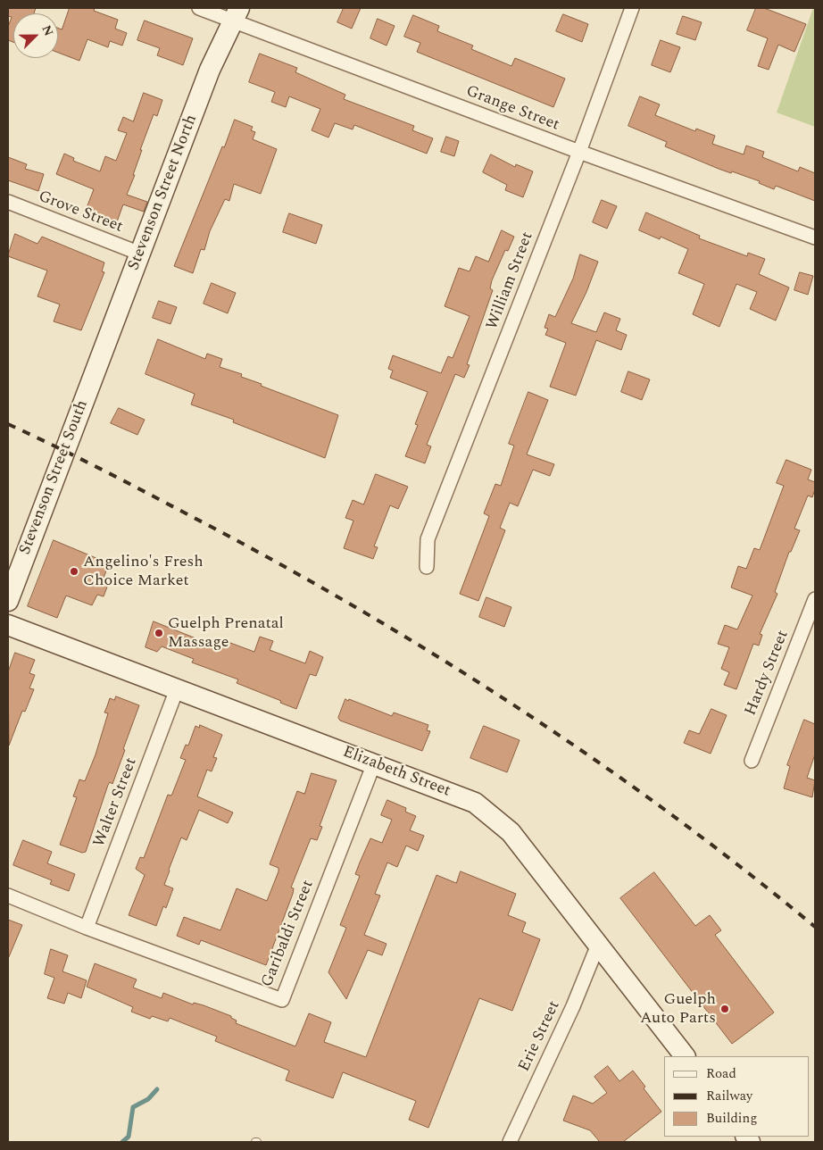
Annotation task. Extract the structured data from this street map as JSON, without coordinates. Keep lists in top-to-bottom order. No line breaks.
{"streets":{"main road":["Stevenson Street North","Stevenson Street South","Elizabeth Street"],"street":["Grange Street","Grove Street","William Street","Hardy Street","Walter Street","Garibaldi Street","Erie Street"]},"crossings":[["Grange Street","Stevenson Street North"],["Grange Street","William Street"],["Stevenson Street North","Grove Street"],["Stevenson Street North","Stevenson Street South"],["Elizabeth Street","Walter Street"],["Elizabeth Street","Garibaldi Street"],["Elizabeth Street","Erie Street"],["Walter Street","Garibaldi Street"]],"places":["Angelino's Fresh Choice Market","Guelph Prenatal Massage","Guelph Auto Parts"],"legend":["Road","Railway","Building"],"north":"top right"}
